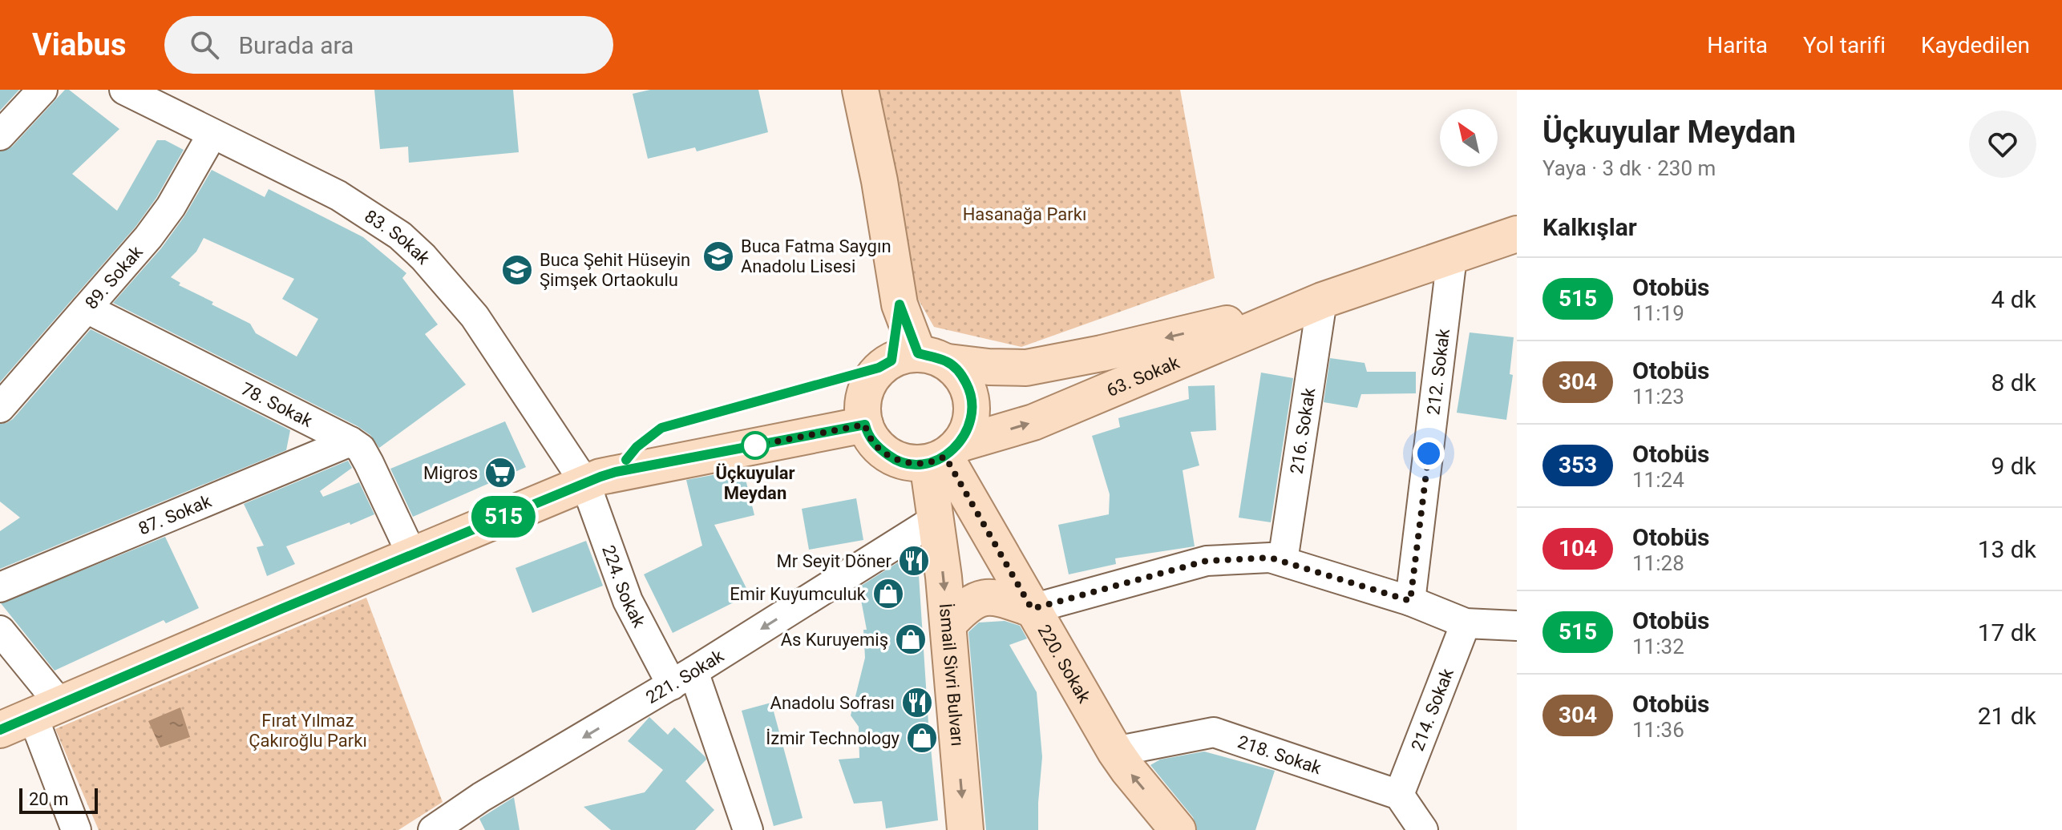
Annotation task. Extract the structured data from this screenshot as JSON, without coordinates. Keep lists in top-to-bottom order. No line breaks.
{"streets":{"main road":["63. Sokak","220. Sokak","İsmail Sivri Bulvarı"],"street":["83. Sokak","89. Sokak","212. Sokak","78. Sokak","216. Sokak","87. Sokak","224. Sokak","221. Sokak","214. Sokak","218. Sokak"]},"crossings":[["83. Sokak","89. Sokak"],["83. Sokak","224. Sokak"],["89. Sokak","78. Sokak"],["212. Sokak","63. Sokak"],["63. Sokak","216. Sokak"],["63. Sokak","220. Sokak"],["63. Sokak","İsmail Sivri Bulvarı"],["78. Sokak","87. Sokak"],["224. Sokak","221. Sokak"],["220. Sokak","İsmail Sivri Bulvarı"],["220. Sokak","218. Sokak"],["İsmail Sivri Bulvarı","221. Sokak"],["214. Sokak","218. Sokak"]],"one_way":["İsmail Sivri Bulvarı","221. Sokak"],"parks":["Hasanağa Parkı","Fırat Yılmaz Çakıroğlu Parkı"],"places":{"school or university":["Buca Fatma Saygın Anadolu Lisesi","Buca Şehit Hüseyin Şimşek Ortaokulu"],"other":["Üçkuyular Meydan"],"supermarket":["Migros"],"restaurant":["Mr Seyit Döner","Anadolu Sofrası"],"shop":["Emir Kuyumculuk","As Kuruyemiş","İzmir Technology"]},"lines":["bus line 515"],"scale_bar":"20 m","north":"top left","page":{"header":"Viabus","search":"Burada ara","nav":["Harita","Yol tarifi","Kaydedilen"],"on_map":"515","heading":[["Üçkuyular Meydan","Yaya · 3 dk · 230 m"],"Kalkışlar"],"list":[{"mark":"515","name":"Otobüs","note":"11:19","value":"4 dk"},{"mark":"304","name":"Otobüs","note":"11:23","value":"8 dk"},{"mark":"353","name":"Otobüs","note":"11:24","value":"9 dk"},{"mark":"104","name":"Otobüs","note":"11:28","value":"13 dk"},{"mark":"515","name":"Otobüs","note":"11:32","value":"17 dk"},{"mark":"304","name":"Otobüs","note":"11:36","value":"21 dk"}],"scale":"20 m"}}
